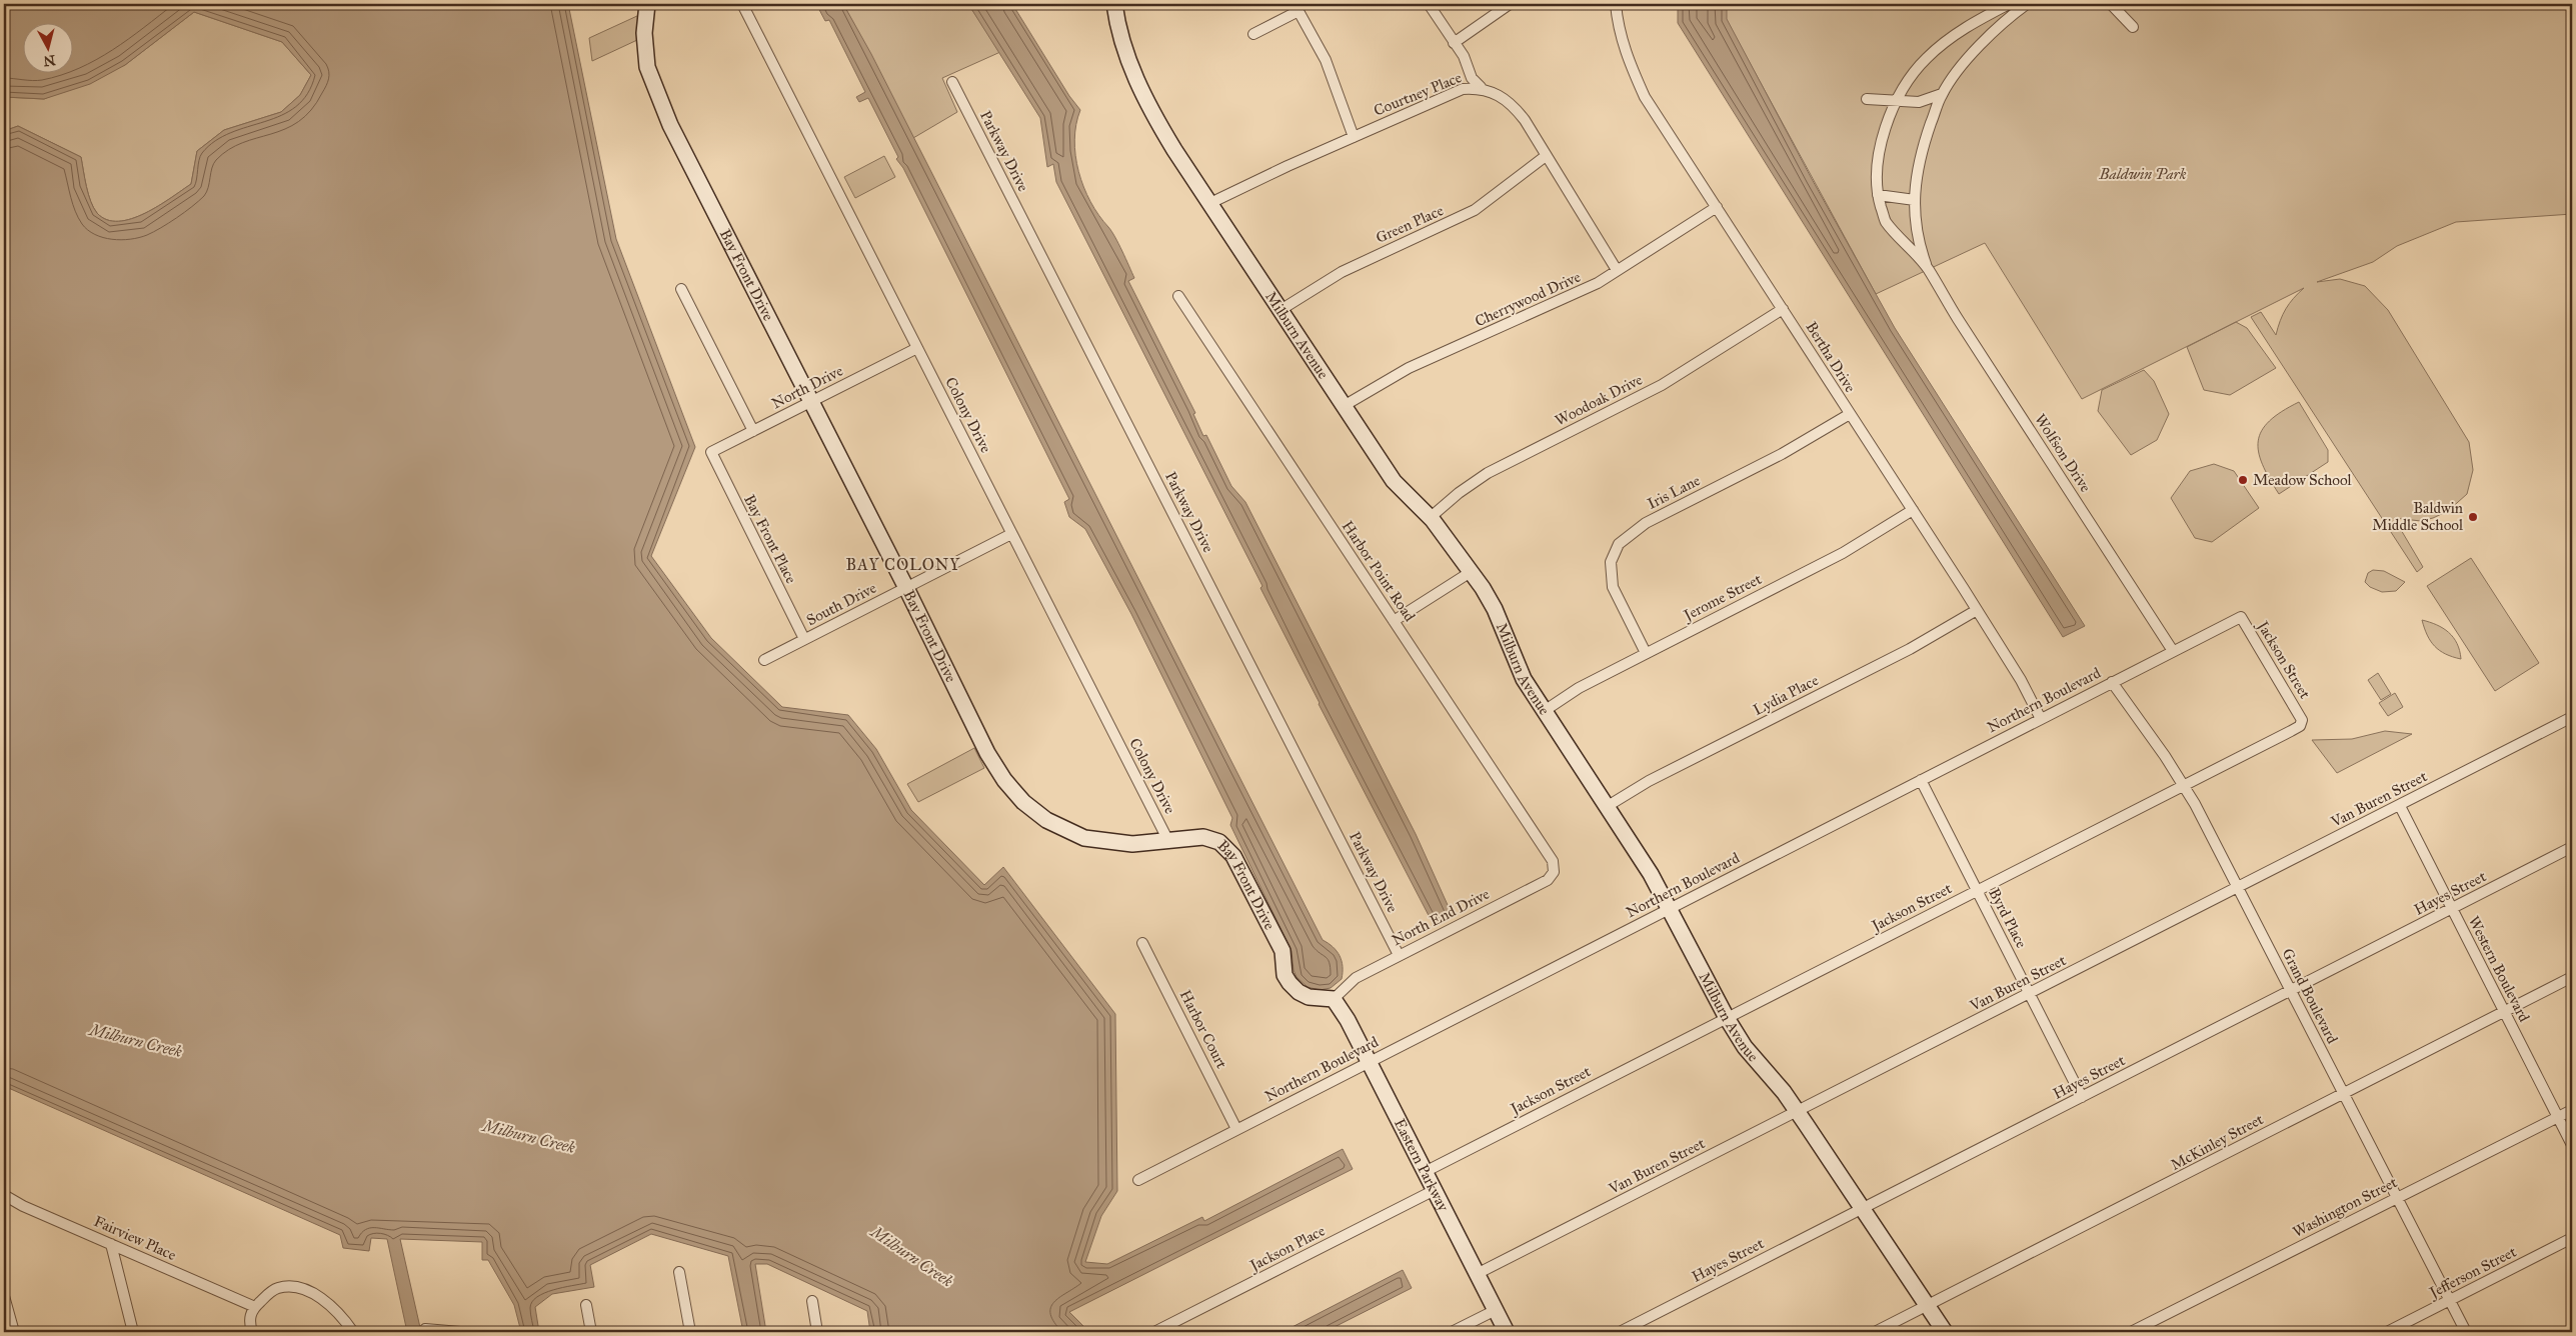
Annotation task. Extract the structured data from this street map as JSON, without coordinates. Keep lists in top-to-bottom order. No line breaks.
{"streets":{"street":["Courtney Place","Parkway Drive","Green Place","Bay Front Drive","Cherrywood Drive","Milburn Avenue","Bertha Drive","North Drive","Woodoak Drive","Colony Drive","Wolfson Drive","Iris Lane","Bay Front Place","Harbor Point Road","Jerome Street","South Drive","Jackson Street","Lydia Place","Northern Boulevard","Van Buren Street","Hayes Street","North End Drive","Byrd Place","Western Boulevard","Grand Boulevard","Harbor Court","McKinley Street","Eastern Parkway","Washington Street","Fairview Place","Jackson Place","Jefferson Street"]},"crossings":[["Courtney Place","Green Place"],["Courtney Place","Cherrywood Drive"],["Courtney Place","Milburn Avenue"],["Parkway Drive","North End Drive"],["Green Place","Milburn Avenue"],["Bay Front Drive","North Drive"],["Bay Front Drive","Colony Drive"],["Bay Front Drive","South Drive"],["Bay Front Drive","North End Drive"],["Bay Front Drive","Eastern Parkway"],["Cherrywood Drive","Milburn Avenue"],["Cherrywood Drive","Bertha Drive"],["Milburn Avenue","Woodoak Drive"],["Milburn Avenue","Jerome Street"],["Milburn Avenue","Jackson Street"],["Milburn Avenue","Lydia Place"],["Milburn Avenue","Northern Boulevard"],["Milburn Avenue","Van Buren Street"],["Milburn Avenue","Hayes Street"],["Milburn Avenue","McKinley Street"],["Bertha Drive","Woodoak Drive"],["Bertha Drive","Iris Lane"],["Bertha Drive","Jerome Street"],["Bertha Drive","Lydia Place"],["Bertha Drive","Northern Boulevard"],["North Drive","Colony Drive"],["North Drive","Bay Front Place"],["Colony Drive","South Drive"],["Wolfson Drive","Northern Boulevard"],["Iris Lane","Jerome Street"],["Bay Front Place","South Drive"],["Harbor Point Road","North End Drive"],["Jackson Street","Northern Boulevard"],["Jackson Street","Byrd Place"],["Jackson Street","Grand Boulevard"],["Jackson Street","Eastern Parkway"],["Northern Boulevard","Byrd Place"],["Northern Boulevard","Grand Boulevard"],["Northern Boulevard","Harbor Court"],["Northern Boulevard","Eastern Parkway"],["Van Buren Street","Byrd Place"],["Van Buren Street","Western Boulevard"],["Van Buren Street","Grand Boulevard"],["Van Buren Street","Eastern Parkway"],["Hayes Street","Byrd Place"],["Hayes Street","Western Boulevard"],["Hayes Street","Grand Boulevard"],["North End Drive","Eastern Parkway"],["Western Boulevard","McKinley Street"],["Western Boulevard","Washington Street"],["Grand Boulevard","McKinley Street"],["Grand Boulevard","Washington Street"],["Grand Boulevard","Jefferson Street"],["Eastern Parkway","Jackson Place"]],"districts":["BAY COLONY"],"water":["Milburn Creek"],"parks":["Baldwin Park"],"places":["Meadow School","Baldwin Middle School"],"north":"bottom"}
